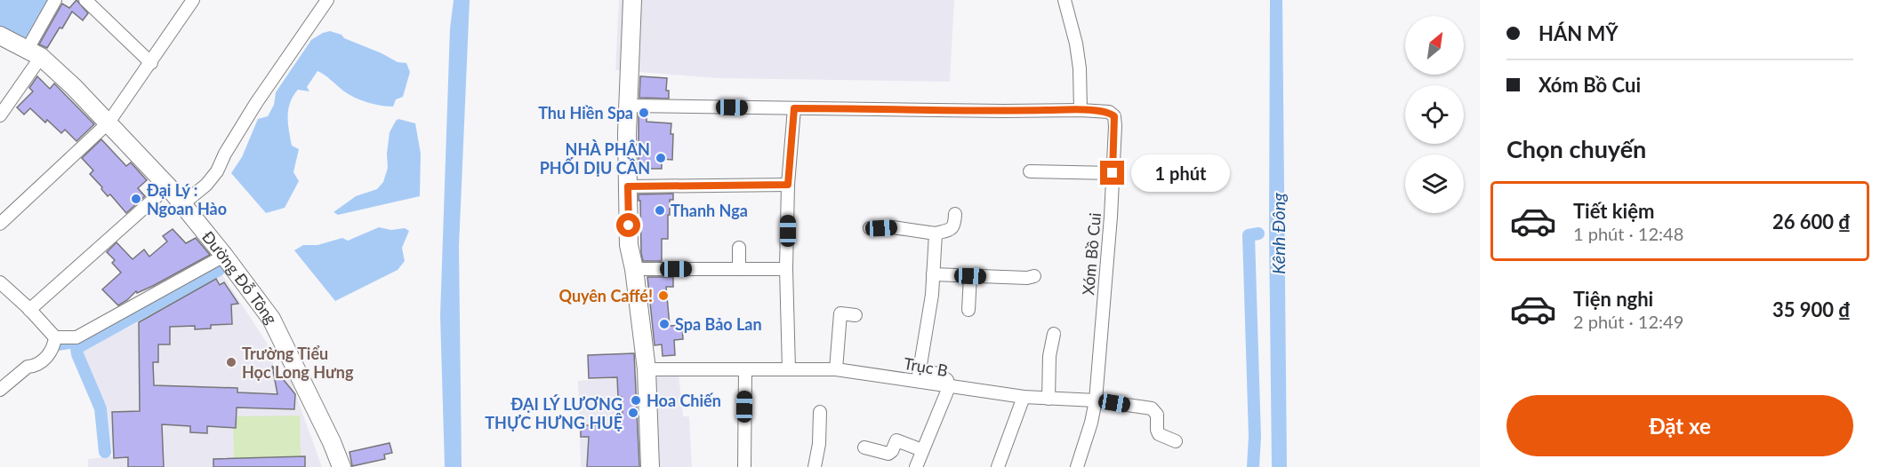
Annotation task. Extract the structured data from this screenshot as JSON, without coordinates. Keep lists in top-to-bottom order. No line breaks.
{"streets":{"main road":["Đường Đỗ Tông"],"street":["Xóm Bồ Cui","Trục B"]},"crossings":[["Xóm Bồ Cui","Trục B"]],"water":["Kênh Đông"],"places":["Thu Hiền Spa","NHÀ PHÂN PHỐI DỊU CẦN","Đại Lý : Ngoan Hào","Thanh Nga","Quyên Caffé!","Spa Bảo Lan","Trường Tiểu Học Long Hưng","Hoa Chiến","ĐẠI LÝ LƯƠNG THỰC HƯNG HUỆ"],"north":"top right","page":{"banner":["HÁN MỸ","Xóm Bồ Cui"],"heading":"Chọn chuyến","bubble":"1 phút","list":[{"name":"Tiết kiệm","note":"1 phút · 12:48","value":"26 600 ₫"},{"name":"Tiện nghi","note":"2 phút · 12:49","value":"35 900 ₫"}],"buttons":"Đặt xe"}}
